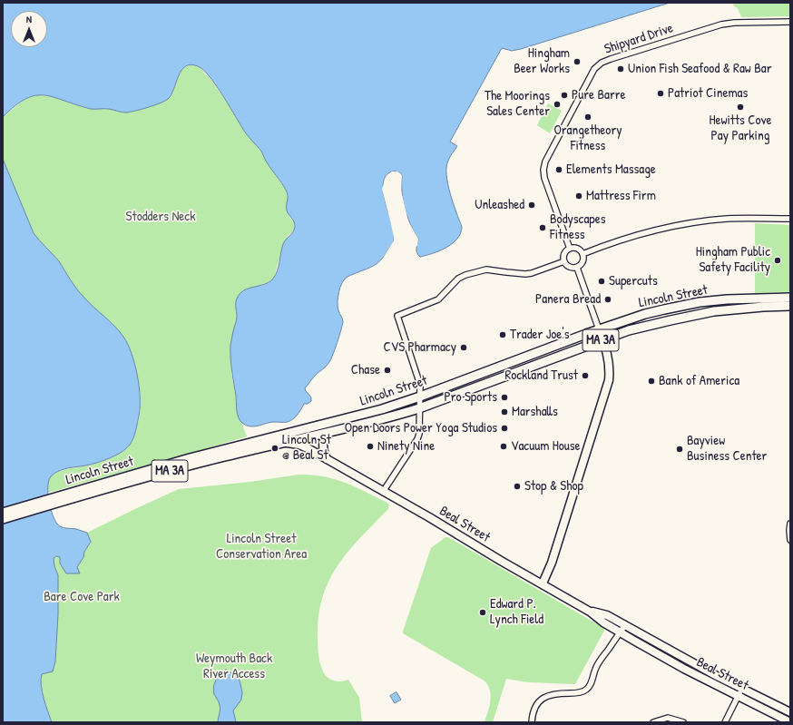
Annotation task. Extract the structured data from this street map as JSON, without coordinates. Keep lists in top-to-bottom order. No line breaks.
{"streets":{"main road":["Lincoln Street","MA 3A"],"street":["Shipyard Drive","Beal Street"]},"crossings":[["Lincoln Street","Beal Street"]],"parks":["Stodders Neck","Lincoln Street Conservation Area","Bare Cove Park","Weymouth Back River Access"],"places":["Hingham Beer Works","Union Fish Seafood & Raw Bar","Patriot Cinemas","Pure Barre","The Moorings Sales Center","Hewitts Cove Pay Parking","Orangetheory Fitness","Elements Massage","Mattress Firm","Unleashed","Bodyscapes Fitness","Hingham Public Safety Facility","Supercuts","Panera Bread","Trader Joe's","CVS Pharmacy","Chase","Rockland Trust","Bank of America","Pro Sports","Marshalls","Open Doors Power Yoga Studios","Ninety Nine","Vacuum House","Lincoln St @ Beal St","Bayview Business Center","Stop & Shop","Edward P. Lynch Field"],"north":"top"}
